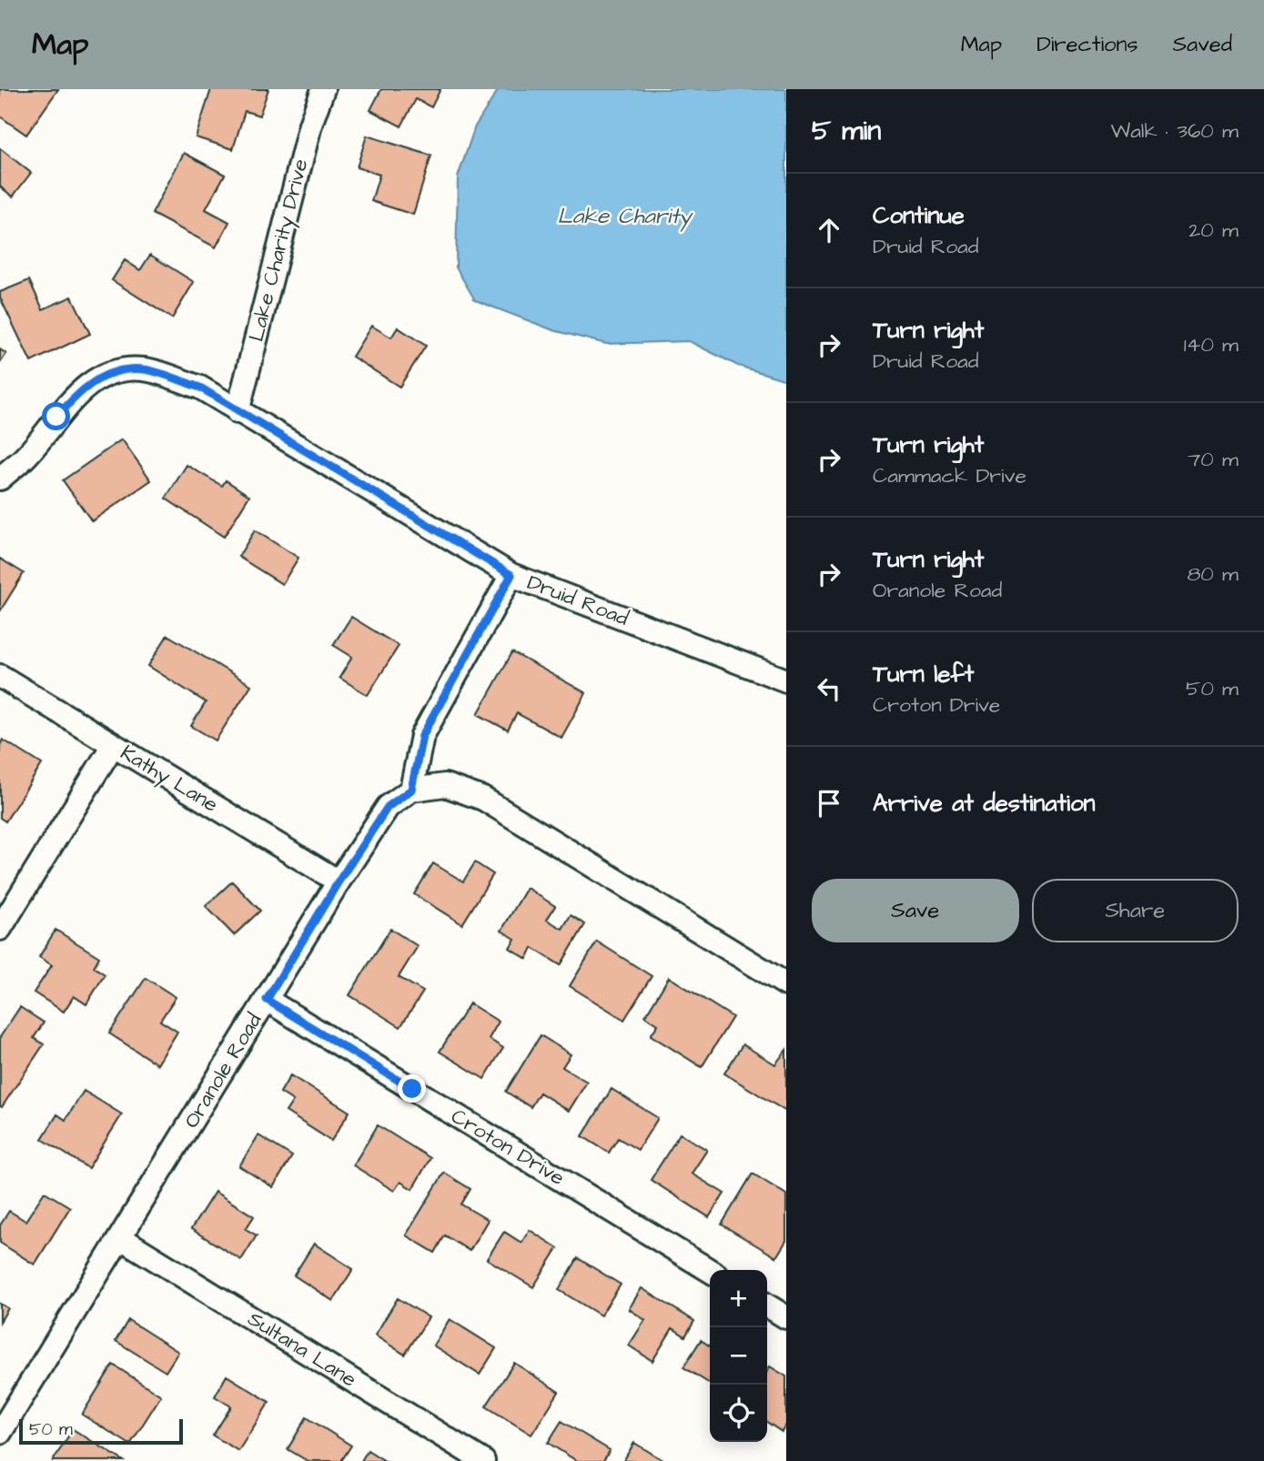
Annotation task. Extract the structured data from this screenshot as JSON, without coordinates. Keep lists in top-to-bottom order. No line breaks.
{"streets":{"street":["Lake Charity Drive","Druid Road","Kathy Lane","Oranole Road","Croton Drive","Sultana Lane"]},"crossings":[["Lake Charity Drive","Druid Road"],["Kathy Lane","Oranole Road"],["Oranole Road","Croton Drive"],["Oranole Road","Sultana Lane"]],"water":["Lake Charity"],"scale_bar":"50 m","page":{"header":"Map","nav":["Map","Directions","Saved"],"heading":["5 min","Walk · 360 m"],"list":[["Continue","Druid Road","20 m"],["Turn right","Druid Road","140 m"],["Turn right","Cammack Drive","70 m"],["Turn right","Oranole Road","80 m"],["Turn left","Croton Drive","50 m"],"Arrive at destination"],"buttons":["Save","Share"],"map_buttons":["+","−"],"scale":"50 m"}}
